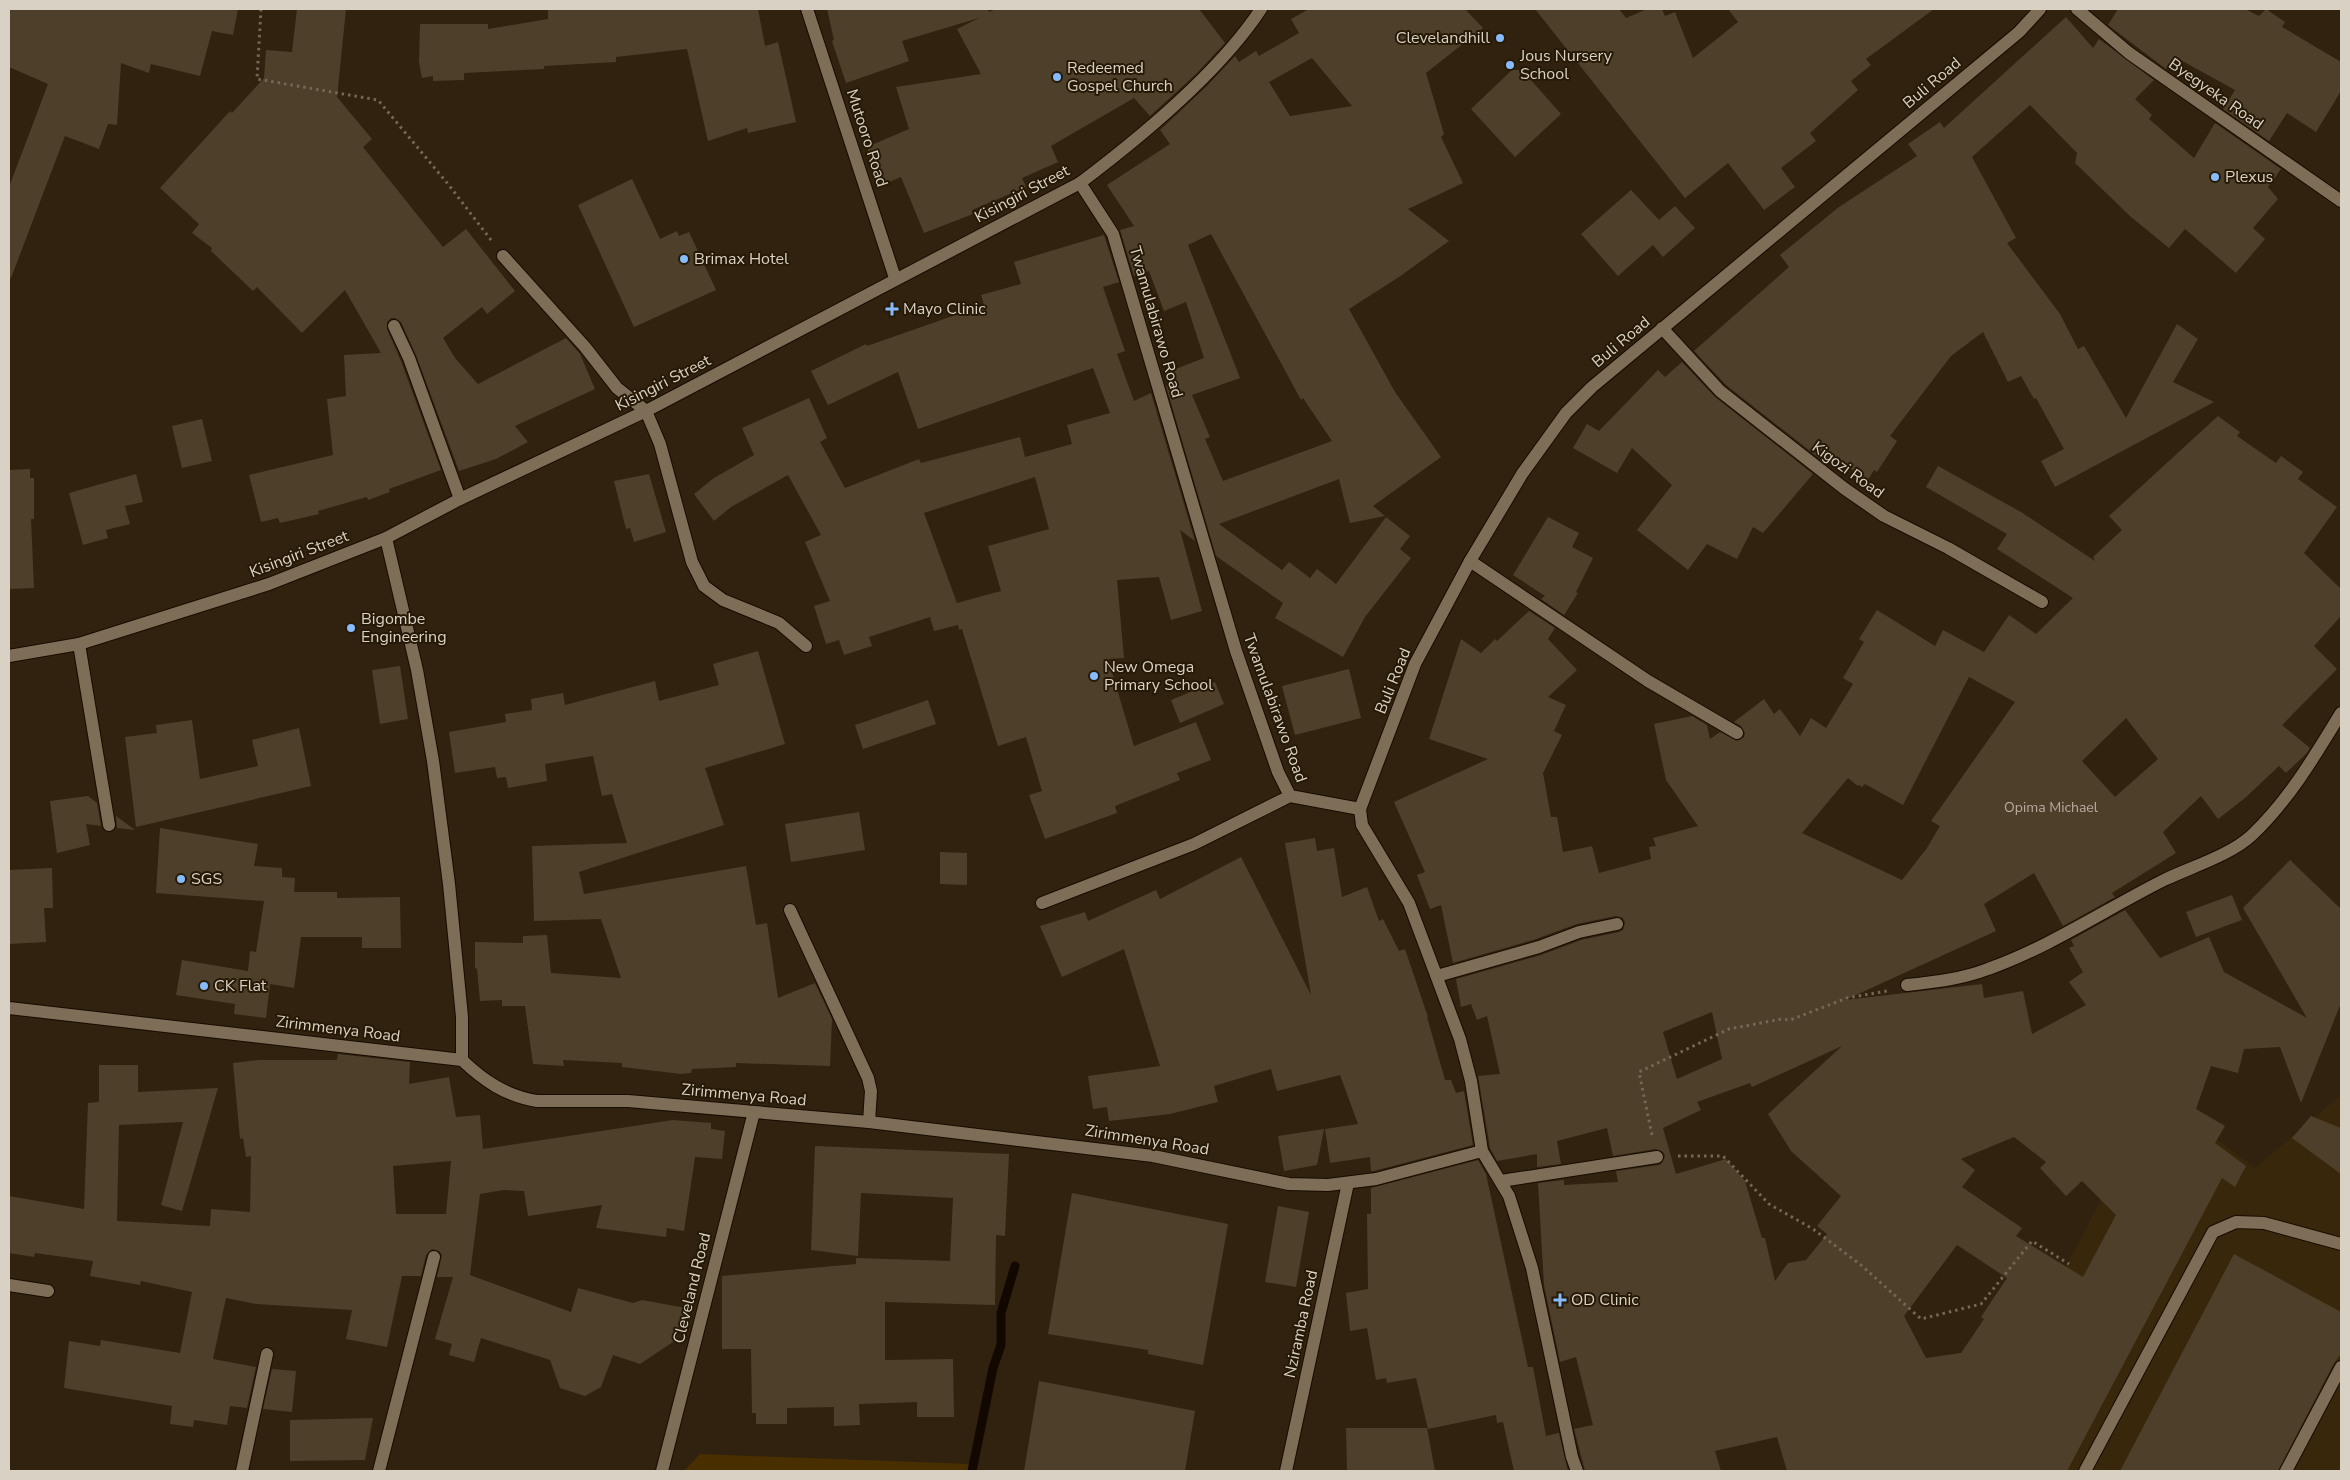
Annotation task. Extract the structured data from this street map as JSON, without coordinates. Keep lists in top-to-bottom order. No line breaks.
{"streets":{"street":["Buli Road","Byegyeka Road","Mutooro Road","Kisingiri Street","Twamulabirawo Road","Kigozi Road","Zirimmenya Road","Cleveland Road","Nziramba Road"]},"crossings":[["Buli Road","Twamulabirawo Road"],["Buli Road","Kigozi Road"],["Mutooro Road","Kisingiri Street"],["Kisingiri Street","Twamulabirawo Road"],["Zirimmenya Road","Cleveland Road"],["Zirimmenya Road","Nziramba Road"]],"places":{"other":["Clevelandhill","Jous Nursery School","Redeemed Gospel Church","Plexus","Brimax Hotel","Bigombe Engineering","New Omega Primary School","SGS","CK Flat"],"health":["Mayo Clinic","OD Clinic"]},"house_numbers":["Opima Michael"]}
